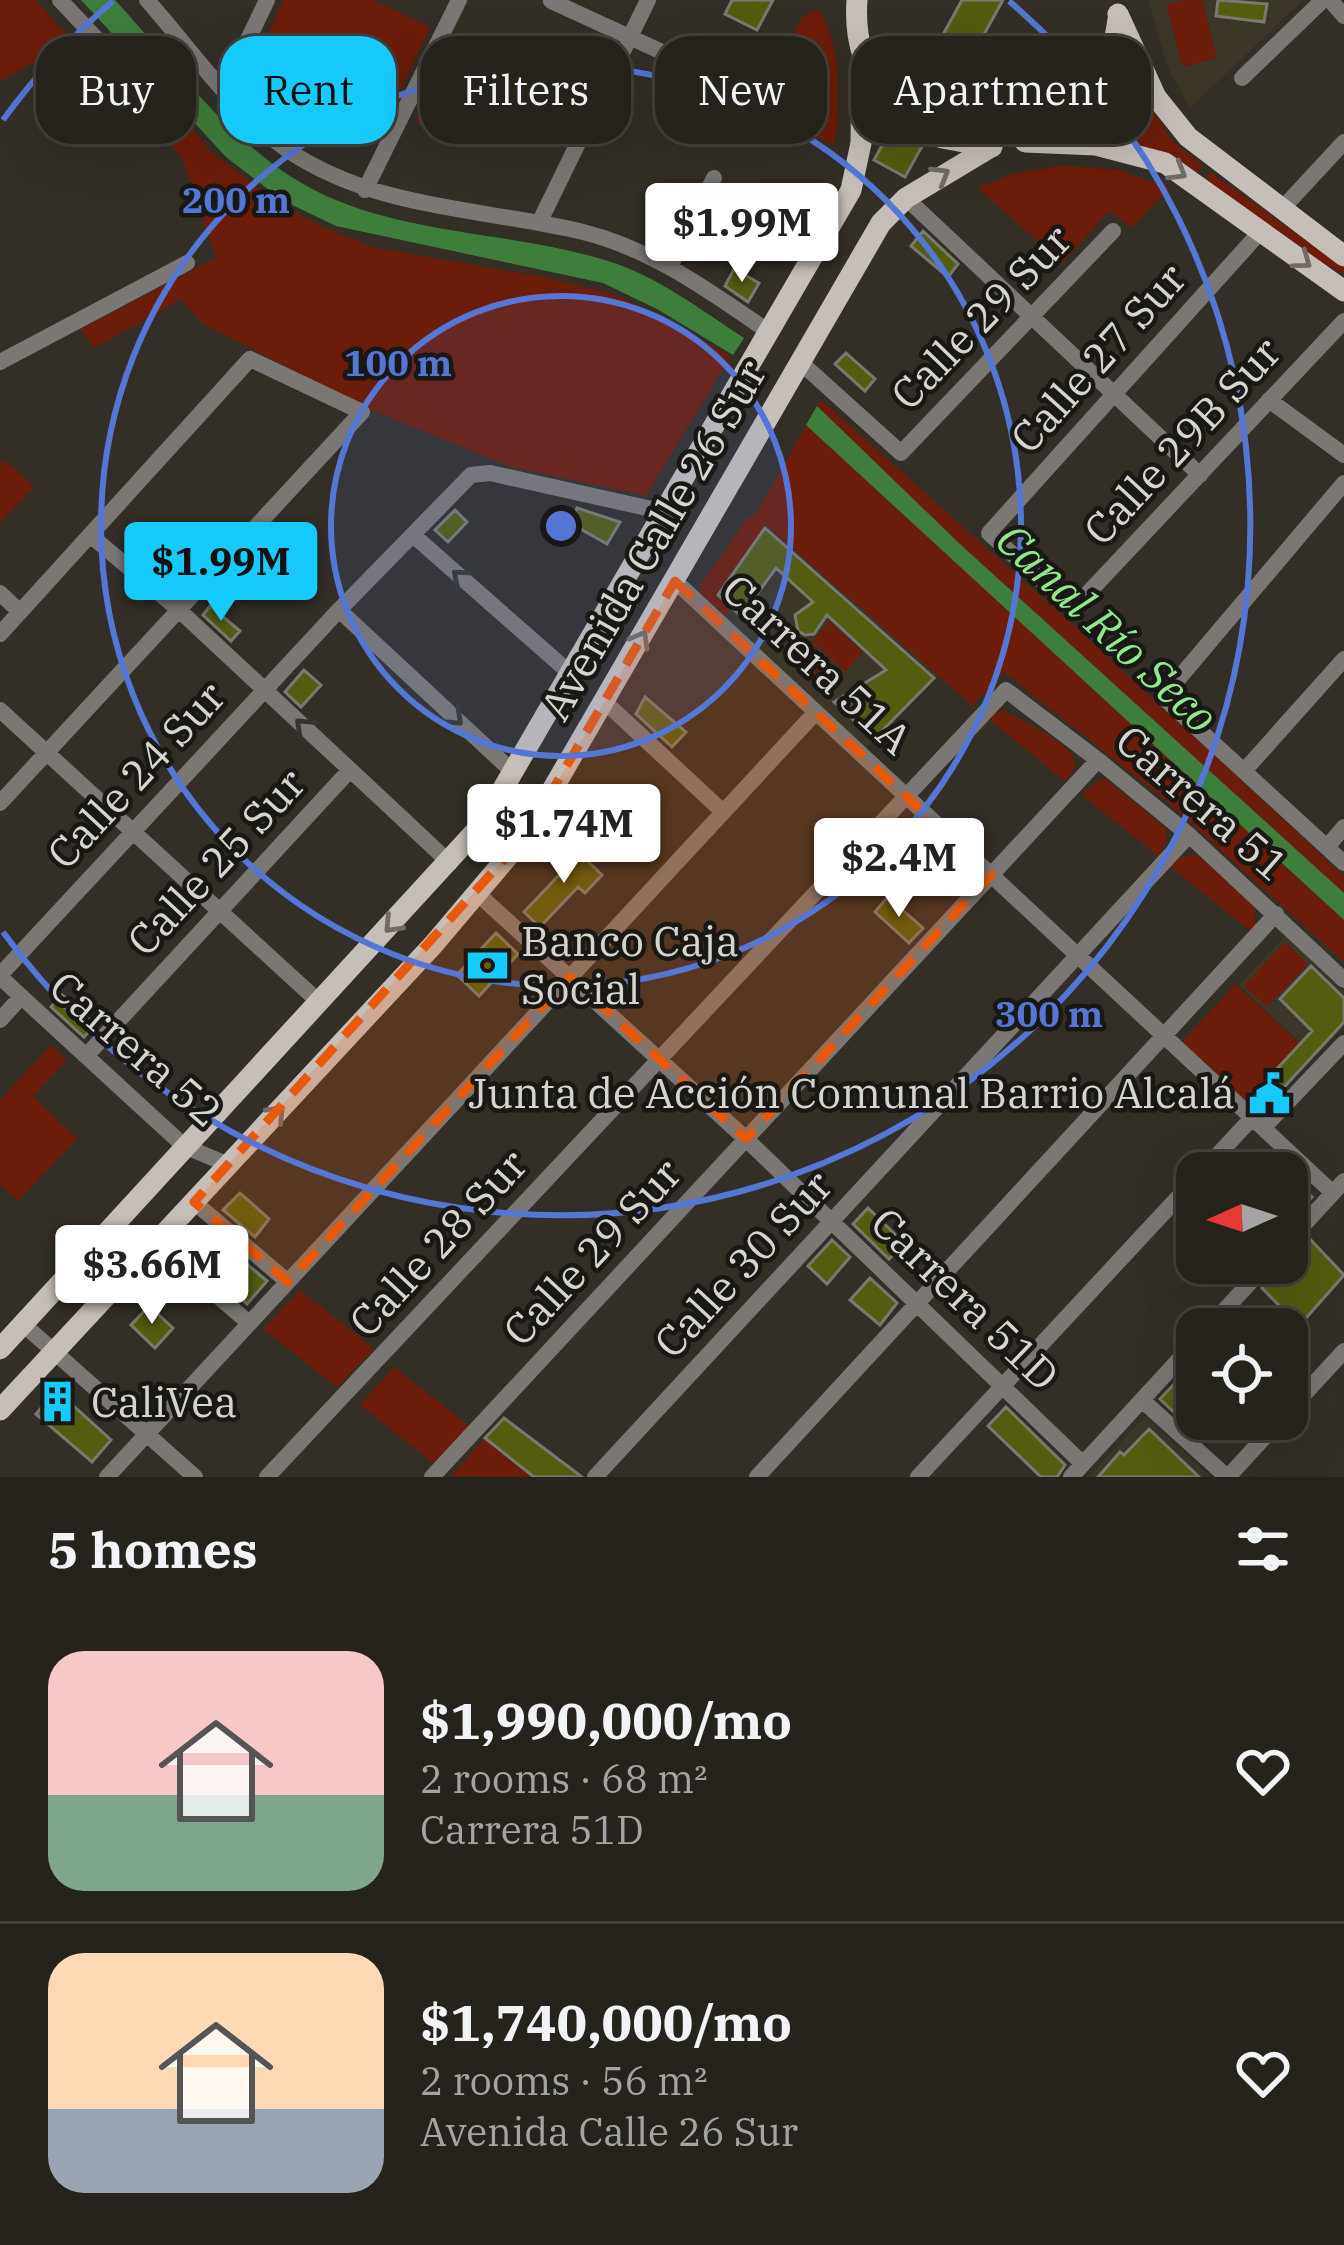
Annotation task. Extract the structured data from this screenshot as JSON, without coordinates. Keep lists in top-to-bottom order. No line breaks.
{"streets":{"main road":["Avenida Calle 26 Sur"],"street":["Calle 29 Sur","Calle 27 Sur","Calle 29B Sur","Carrera 51A","Calle 24 Sur","Carrera 51","Calle 25 Sur","Carrera 52","Calle 28 Sur","Calle 30 Sur","Carrera 51D"]},"crossings":[["Calle 29 Sur","Avenida Calle 26 Sur"],["Calle 29 Sur","Carrera 51A"],["Calle 29 Sur","Carrera 51"],["Calle 29 Sur","Carrera 51D"],["Calle 27 Sur","Calle 29B Sur"],["Avenida Calle 26 Sur","Carrera 51A"],["Avenida Calle 26 Sur","Calle 24 Sur"],["Avenida Calle 26 Sur","Carrera 52"],["Avenida Calle 26 Sur","Carrera 51D"],["Carrera 51A","Calle 28 Sur"],["Carrera 51A","Calle 30 Sur"],["Calle 24 Sur","Carrera 52"],["Carrera 51","Calle 28 Sur"],["Carrera 51","Calle 30 Sur"],["Calle 25 Sur","Carrera 52"],["Calle 28 Sur","Carrera 51D"],["Calle 30 Sur","Carrera 51D"]],"water":["Canal Río Seco"],"places":{"bank":["Banco Caja Social"],"public building":["Junta de Acción Comunal Barrio Alcalá"],"building":["CaliVea"]},"north":"left","page":{"chip":["Buy","Rent","Filters","New","Apartment"],"price":["$1.99M","$1.99M","$1.74M","$2.4M","$3.66M"],"heading":"5 homes","list":[{"name":"$1,990,000/mo","note":"2 rooms · 68 m² · Carrera 51D"},{"name":"$1,740,000/mo","note":"2 rooms · 56 m² · Avenida Calle 26 Sur"}]},"rings":["200 m","100 m","300 m"]}
